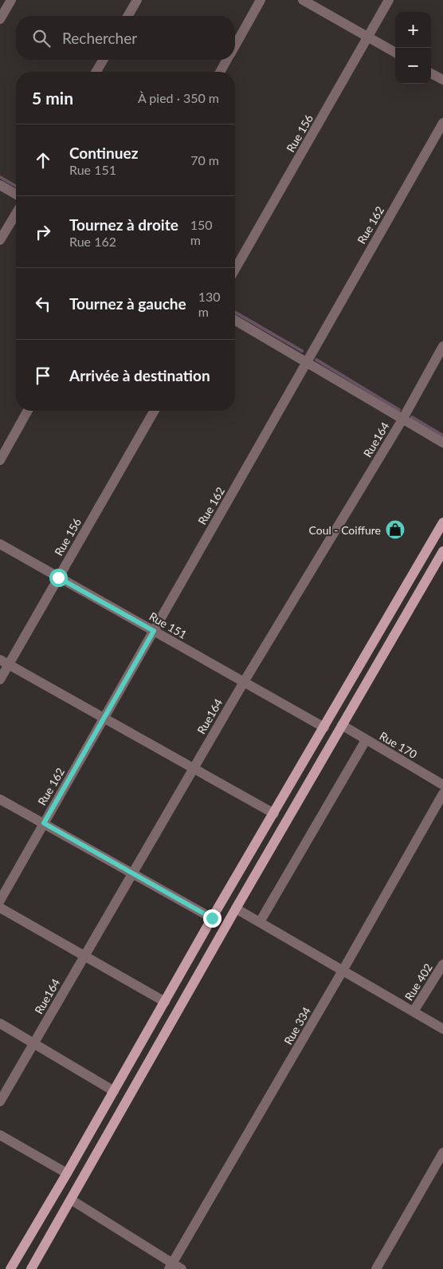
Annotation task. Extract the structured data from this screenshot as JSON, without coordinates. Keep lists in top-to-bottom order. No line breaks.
{"streets":{"street":["Rue 156","Rue 162","Rue164","Rue 151","Rue 170","Rue 402","Rue 334"]},"crossings":[["Rue 156","Rue 151"],["Rue 162","Rue 151"],["Rue164","Rue 151"]],"places":{"shop":["Coul - Coiffure"]},"page":{"map_buttons":["+","−"],"search":"Rechercher","heading":["5 min","À pied · 350 m"],"list":[["Continuez","Rue 151","70 m"],["Tournez à droite","Rue 162","150 m"],["Tournez à gauche","130 m"],"Arrivée à destination"]}}
